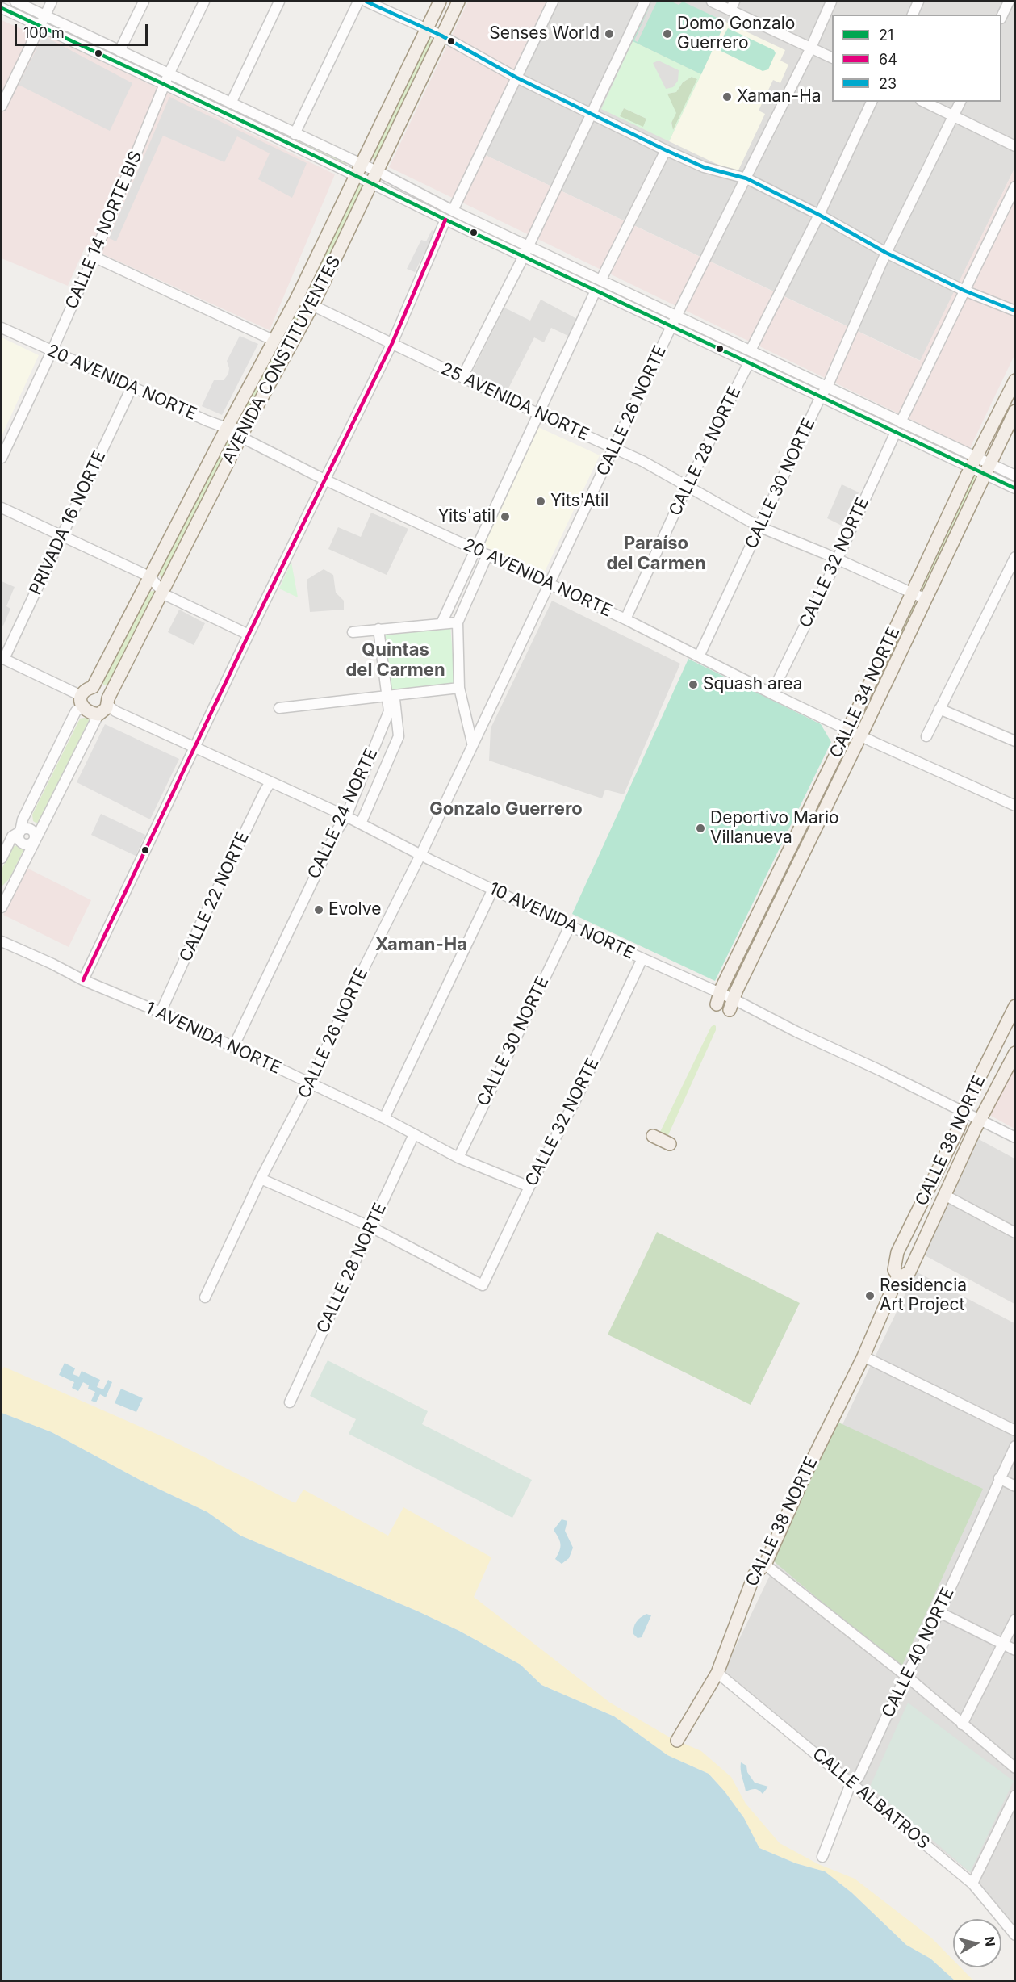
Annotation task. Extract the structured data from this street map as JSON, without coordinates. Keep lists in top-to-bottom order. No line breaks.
{"streets":{"main road":["AVENIDA CONSTITUYENTES","CALLE 34 NORTE","CALLE 38 NORTE"],"street":["CALLE 14 NORTE BIS","20 AVENIDA NORTE","25 AVENIDA NORTE","CALLE 26 NORTE","CALLE 28 NORTE","CALLE 30 NORTE","PRIVADA 16 NORTE","CALLE 32 NORTE","CALLE 24 NORTE","CALLE 22 NORTE","10 AVENIDA NORTE","1 AVENIDA NORTE","CALLE 40 NORTE","CALLE ALBATROS"]},"crossings":[["CALLE 14 NORTE BIS","20 AVENIDA NORTE"],["AVENIDA CONSTITUYENTES","20 AVENIDA NORTE"],["AVENIDA CONSTITUYENTES","25 AVENIDA NORTE"],["AVENIDA CONSTITUYENTES","10 AVENIDA NORTE"],["20 AVENIDA NORTE","CALLE 26 NORTE"],["20 AVENIDA NORTE","CALLE 28 NORTE"],["20 AVENIDA NORTE","CALLE 30 NORTE"],["20 AVENIDA NORTE","PRIVADA 16 NORTE"],["20 AVENIDA NORTE","CALLE 32 NORTE"],["20 AVENIDA NORTE","CALLE 34 NORTE"],["25 AVENIDA NORTE","CALLE 26 NORTE"],["25 AVENIDA NORTE","CALLE 28 NORTE"],["25 AVENIDA NORTE","CALLE 30 NORTE"],["25 AVENIDA NORTE","CALLE 32 NORTE"],["25 AVENIDA NORTE","CALLE 34 NORTE"],["CALLE 26 NORTE","10 AVENIDA NORTE"],["CALLE 26 NORTE","1 AVENIDA NORTE"],["CALLE 28 NORTE","CALLE 32 NORTE"],["CALLE 28 NORTE","1 AVENIDA NORTE"],["CALLE 30 NORTE","10 AVENIDA NORTE"],["CALLE 30 NORTE","1 AVENIDA NORTE"],["CALLE 32 NORTE","10 AVENIDA NORTE"],["CALLE 32 NORTE","1 AVENIDA NORTE"],["CALLE 34 NORTE","10 AVENIDA NORTE"],["CALLE 24 NORTE","10 AVENIDA NORTE"],["CALLE 24 NORTE","1 AVENIDA NORTE"],["CALLE 22 NORTE","10 AVENIDA NORTE"],["CALLE 22 NORTE","1 AVENIDA NORTE"],["10 AVENIDA NORTE","CALLE 38 NORTE"],["CALLE 38 NORTE","CALLE ALBATROS"],["CALLE 40 NORTE","CALLE ALBATROS"]],"districts":["Paraíso del Carmen","Quintas del Carmen","Gonzalo Guerrero","Xaman-Ha"],"places":["Senses World","Domo Gonzalo Guerrero","Xaman-Ha","Yits'Atil","Yits'atil","Squash area","Deportivo Mario Villanueva","Evolve","Residencia Art Project"],"lines":["transit line 23","transit line 21","transit line 64"],"legend":["21","64","23"],"scale_bar":"100 m","north":"right"}
